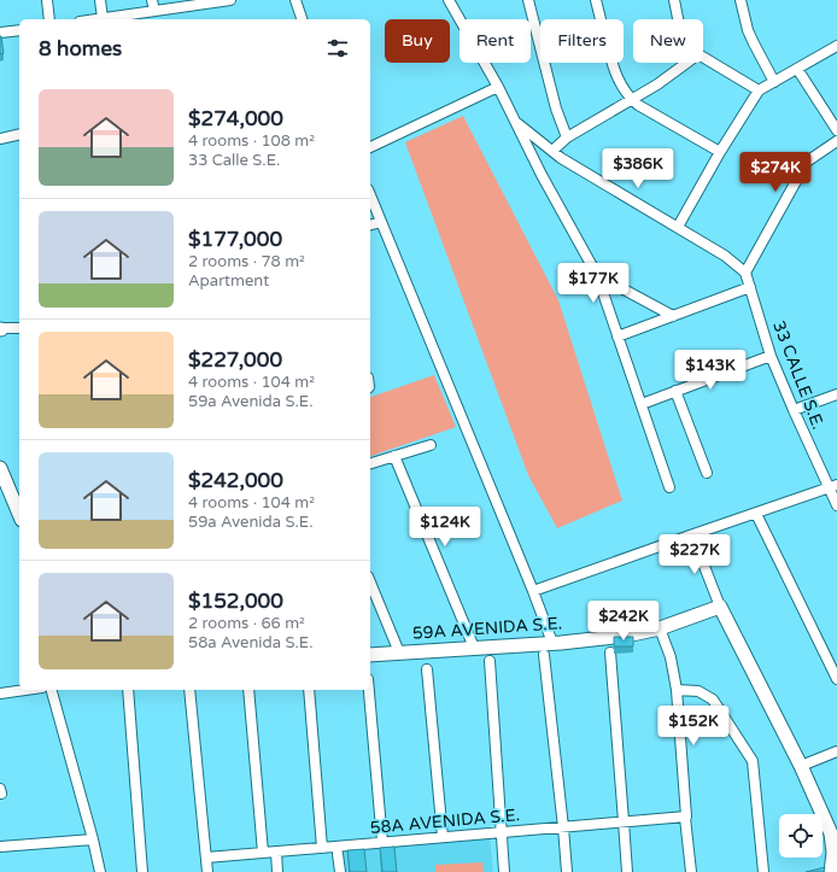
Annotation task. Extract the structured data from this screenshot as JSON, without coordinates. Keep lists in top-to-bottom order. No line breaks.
{"streets":{"street":["33 CALLE S.E.","59A AVENIDA S.E.","58A AVENIDA S.E."]},"page":{"chip":["Buy","Rent","Filters","New"],"heading":"8 homes","list":[{"name":"$274,000","note":"4 rooms · 108 m² · 33 Calle S.E."},{"name":"$177,000","note":"2 rooms · 78 m² · Apartment"},{"name":"$227,000","note":"4 rooms · 104 m² · 59a Avenida S.E."},{"name":"$242,000","note":"4 rooms · 104 m² · 59a Avenida S.E."},{"name":"$152,000","note":"2 rooms · 66 m² · 58a Avenida S.E."}],"price":["$386K","$274K","$177K","$143K","$124K","$227K","$242K","$152K"]}}
